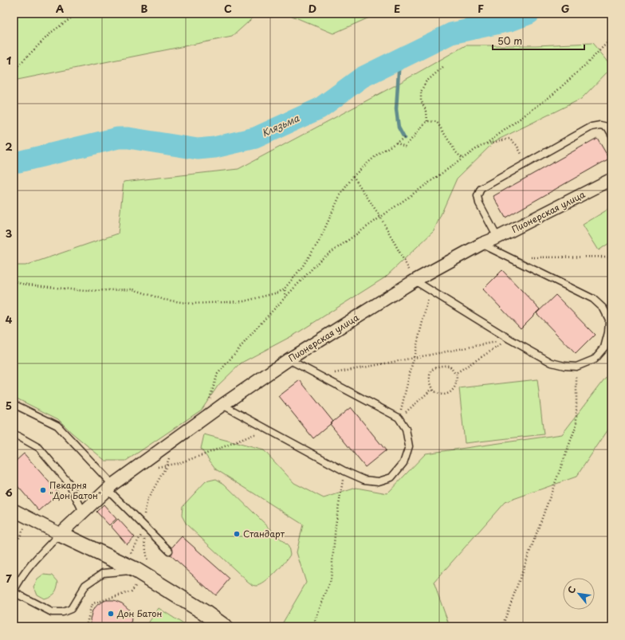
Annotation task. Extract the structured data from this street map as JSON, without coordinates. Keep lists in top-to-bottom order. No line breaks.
{"streets":{"street":["Пионерская улица"]},"water":["Клязьма"],"places":["Пекарня \"Дон Батон\"","Стандарт","Дон Батон"],"scale_bar":"50 m","north":"top left","grid":{"columns":["A","B","C","D","E","F","G"],"rows":["1","2","3","4","5","6","7"]}}
